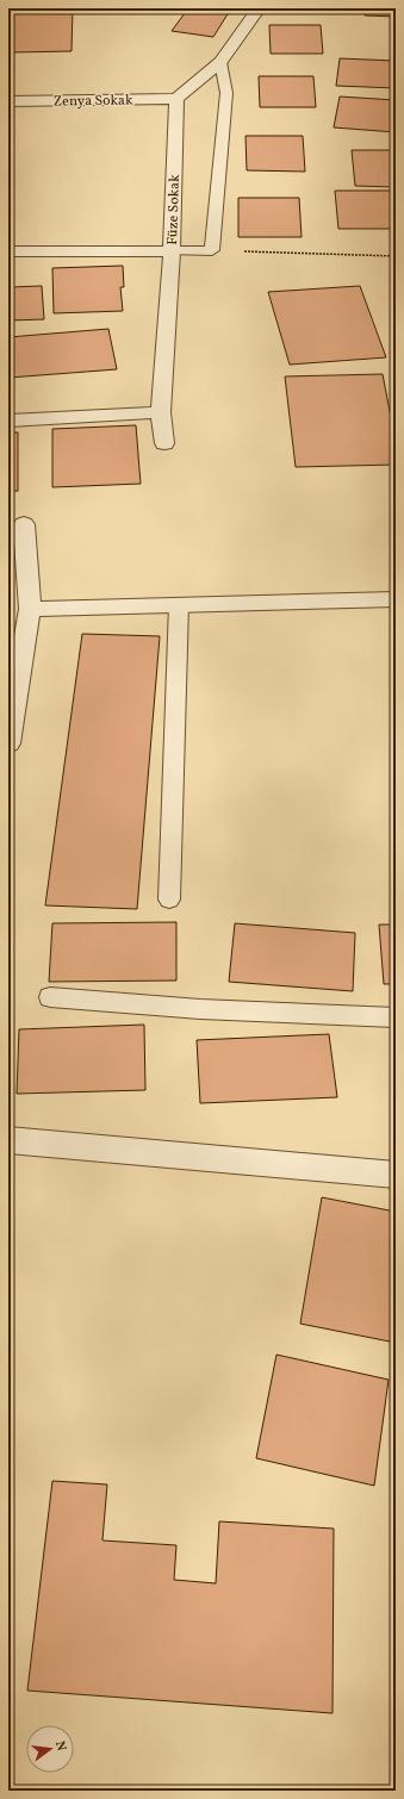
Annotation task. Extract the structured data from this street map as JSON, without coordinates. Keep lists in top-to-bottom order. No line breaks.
{"streets":{"street":["Zenya Sokak","Füze Sokak"]},"crossings":[["Zenya Sokak","Füze Sokak"]],"north":"right"}
